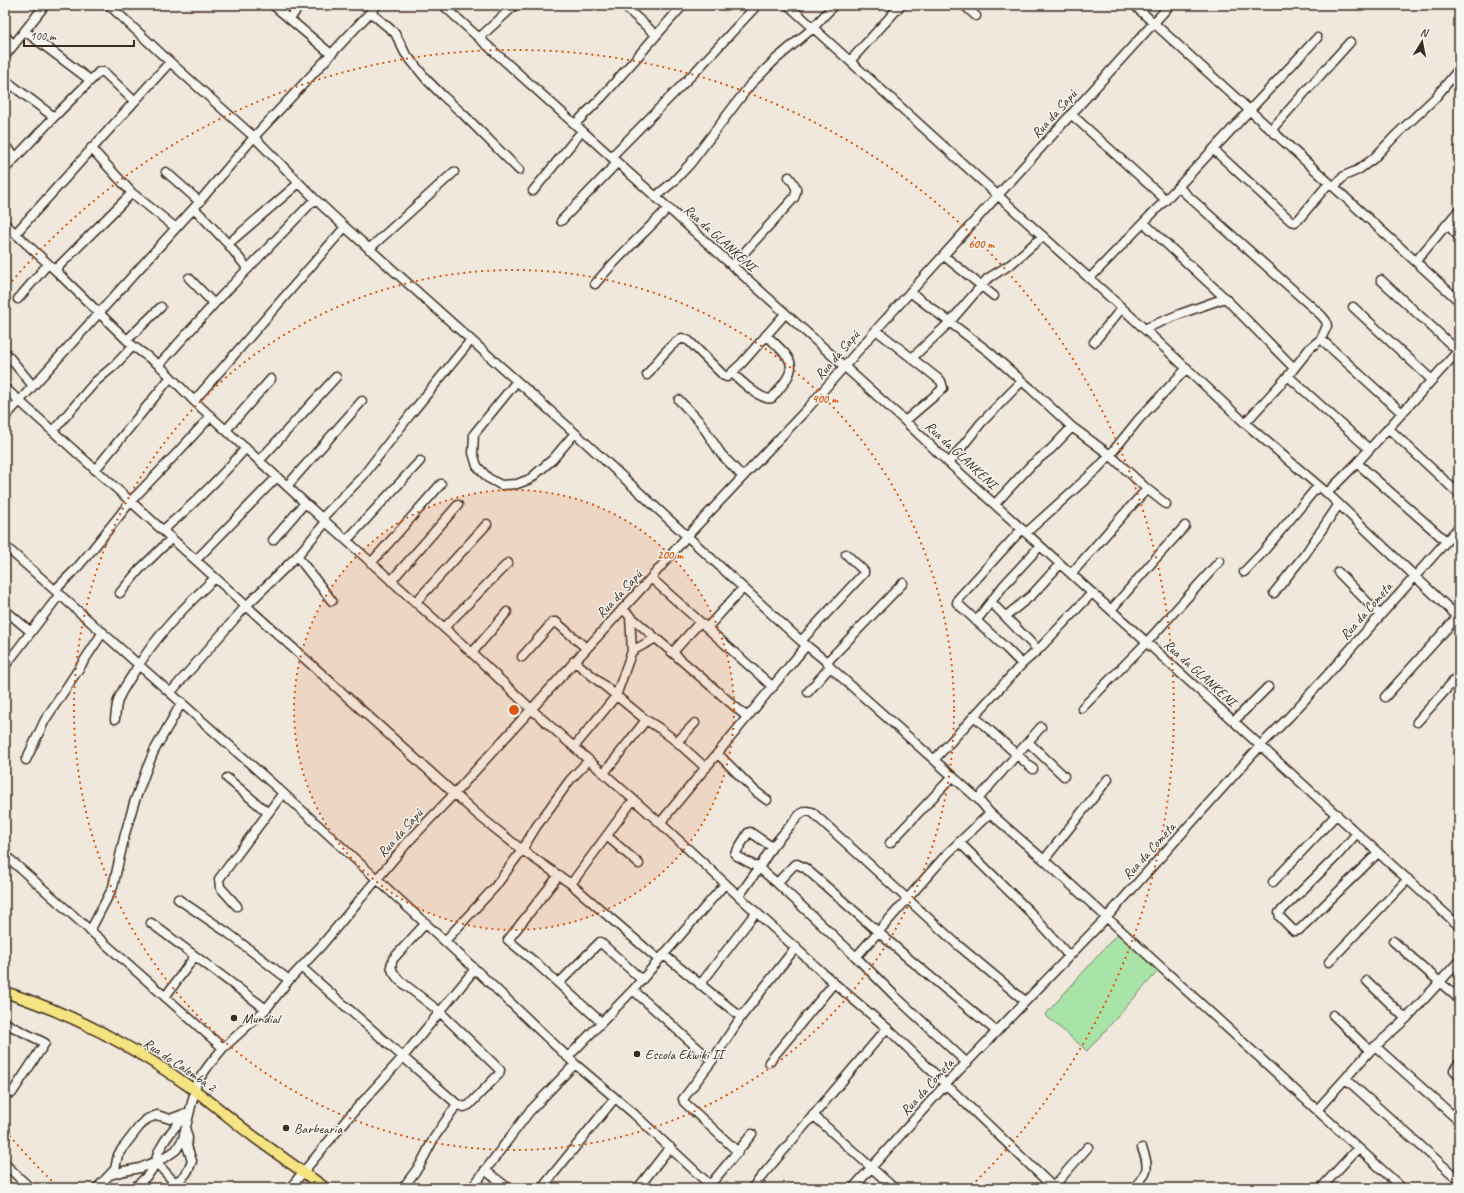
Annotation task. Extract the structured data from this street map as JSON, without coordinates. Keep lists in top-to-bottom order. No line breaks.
{"streets":{"main road":["Rua do Calemba 2"],"street":["Rua da Sapú","Rua da GLANKENI","Rua da Cometa"]},"crossings":[["Rua da Sapú","Rua da GLANKENI"],["Rua da Sapú","Rua do Calemba 2"],["Rua da GLANKENI","Rua da Cometa"]],"places":["Mundial","Escola Ekwiki II","Barbearia"],"scale_bar":"100 m","north":"top","rings":["600 m","400 m","200 m"]}
